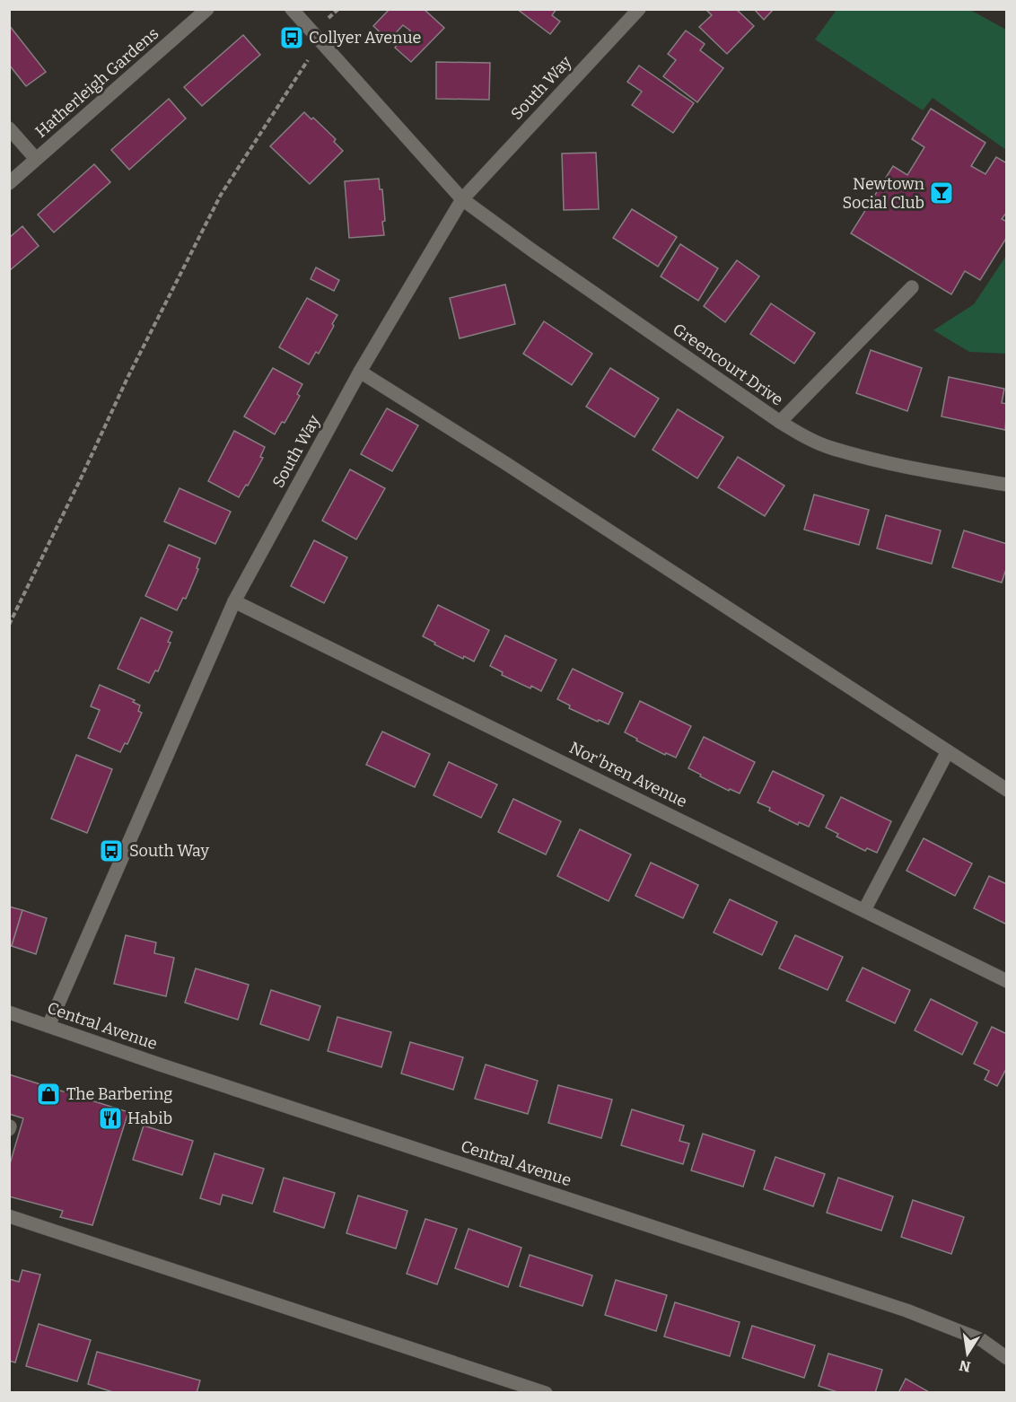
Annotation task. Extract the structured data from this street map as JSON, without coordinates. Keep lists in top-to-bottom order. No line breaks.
{"streets":{"street":["Hatherleigh Gardens","South Way","Greencourt Drive","Nor'bren Avenue","Central Avenue"]},"crossings":[["South Way","Greencourt Drive"],["South Way","Nor'bren Avenue"],["South Way","Central Avenue"]],"places":{"bus stop":["Collyer Avenue","South Way"],"bar":["Newtown Social Club"],"shop":["The Barbering"],"restaurant":["Habib"]},"north":"bottom"}
